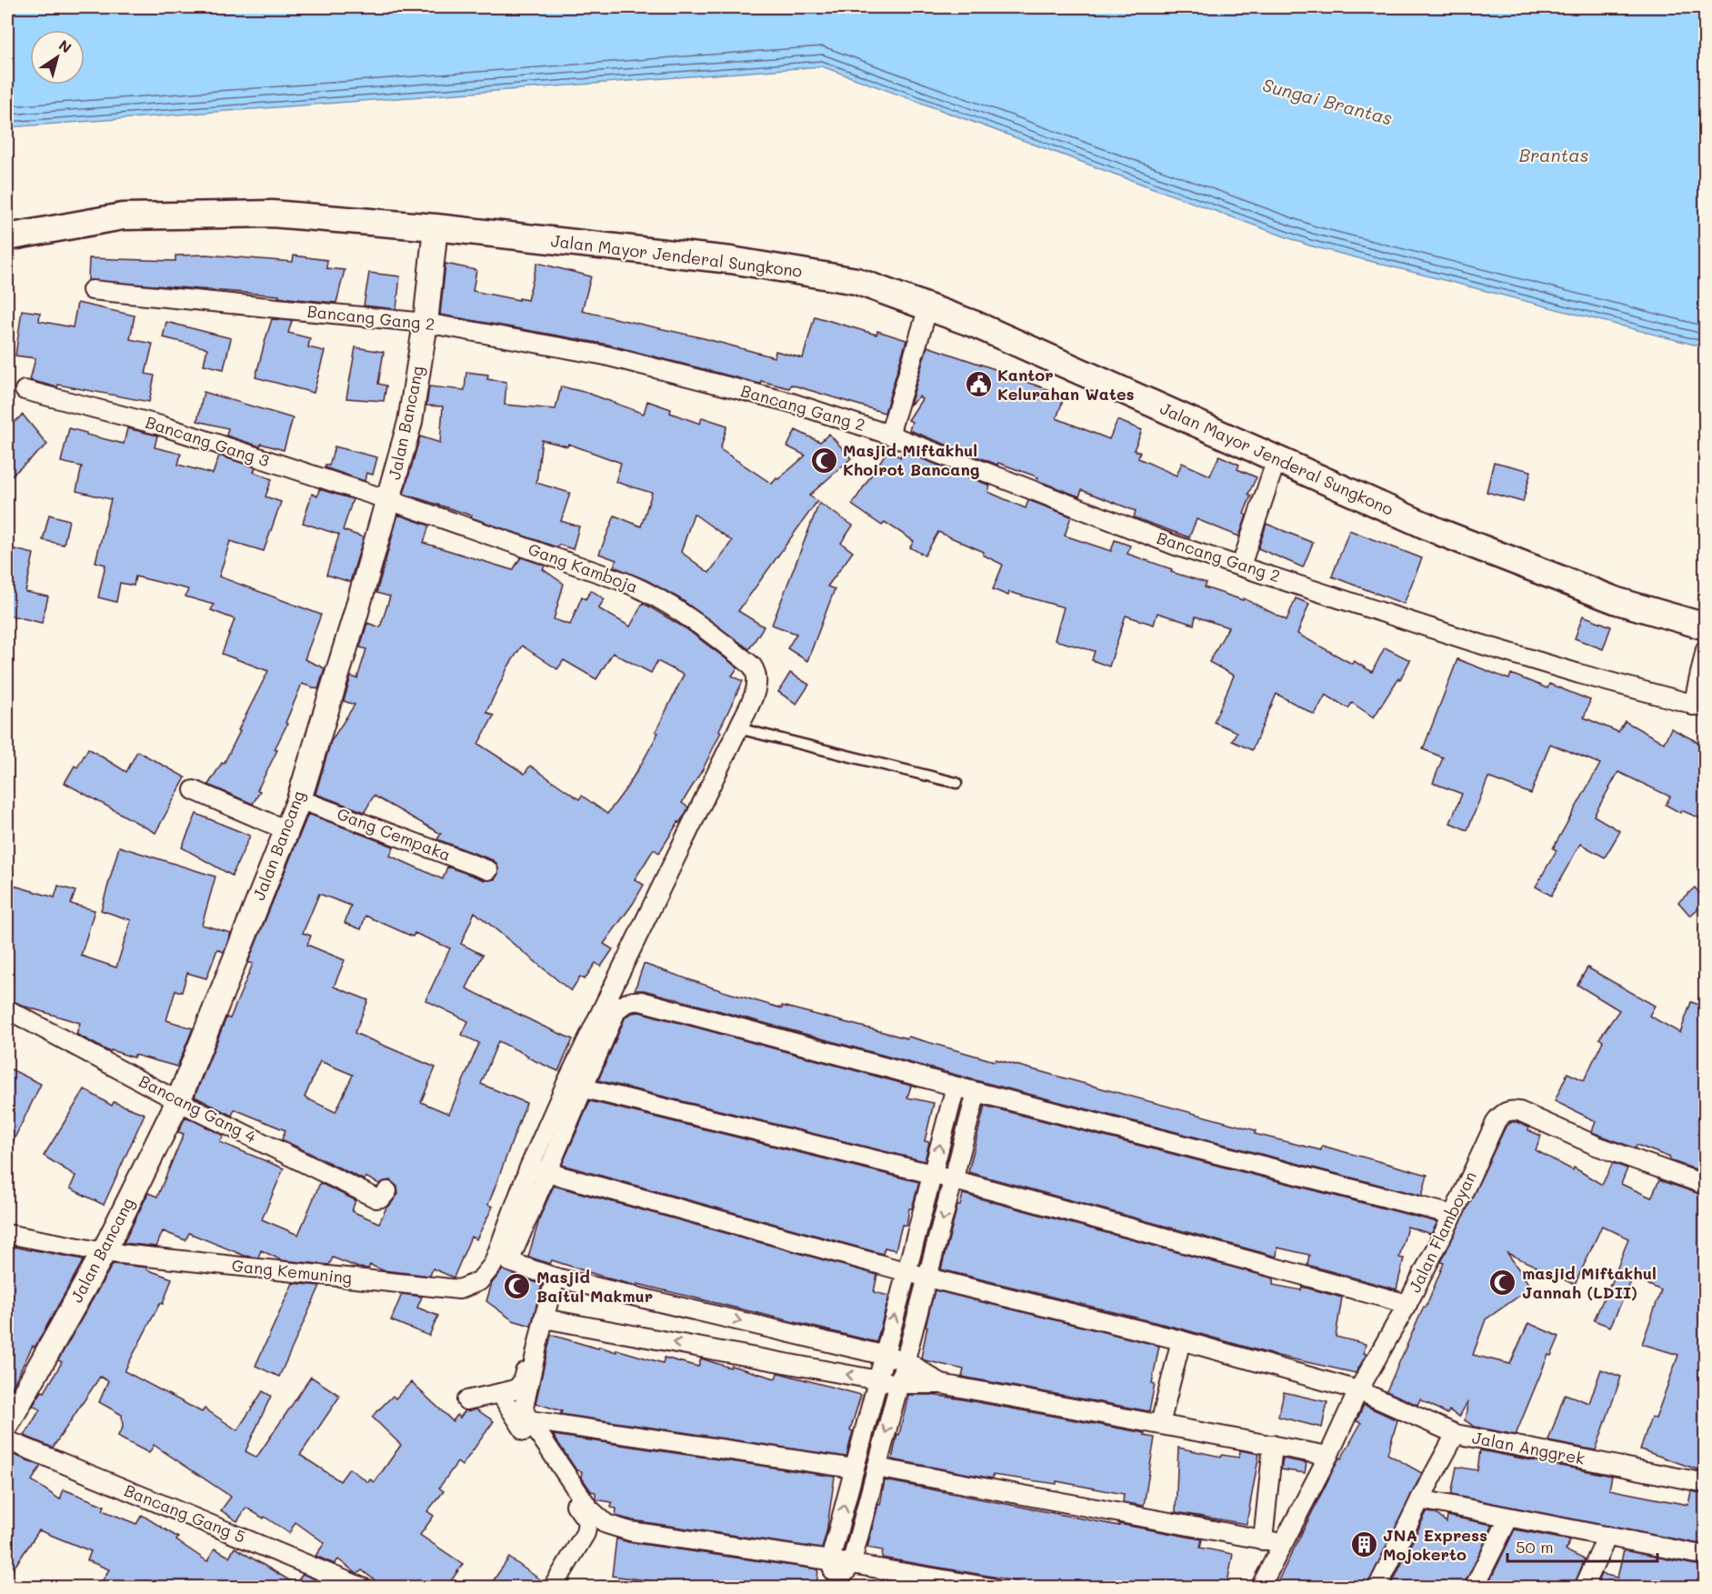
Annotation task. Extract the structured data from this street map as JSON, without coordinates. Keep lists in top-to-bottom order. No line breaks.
{"streets":{"main road":["Jalan Mayor Jenderal Sungkono"],"street":["Bancang Gang 2","Jalan Bancang","Bancang Gang 3","Gang Kamboja","Gang Cempaka","Bancang Gang 4","Jalan Flamboyan","Gang Kemuning","Jalan Anggrek","Bancang Gang 5"]},"crossings":[["Jalan Mayor Jenderal Sungkono","Jalan Bancang"],["Bancang Gang 2","Jalan Bancang"],["Jalan Bancang","Bancang Gang 3"],["Jalan Bancang","Gang Kamboja"],["Jalan Bancang","Gang Cempaka"],["Jalan Bancang","Bancang Gang 4"],["Jalan Bancang","Gang Kemuning"],["Bancang Gang 3","Gang Kamboja"],["Jalan Flamboyan","Jalan Anggrek"],["Gang Kemuning","Jalan Anggrek"]],"water":["Sungai Brantas","Brantas"],"places":{"public building":["Kantor Kelurahan Wates"],"mosque":["Masjid Miftakhul Khoirot Bancang","masjid Miftakhul Jannah (LDII)","Masjid Baitul Makmur"],"building":["JNA Express Mojokerto"]},"scale_bar":"50 m","north":"top right"}
